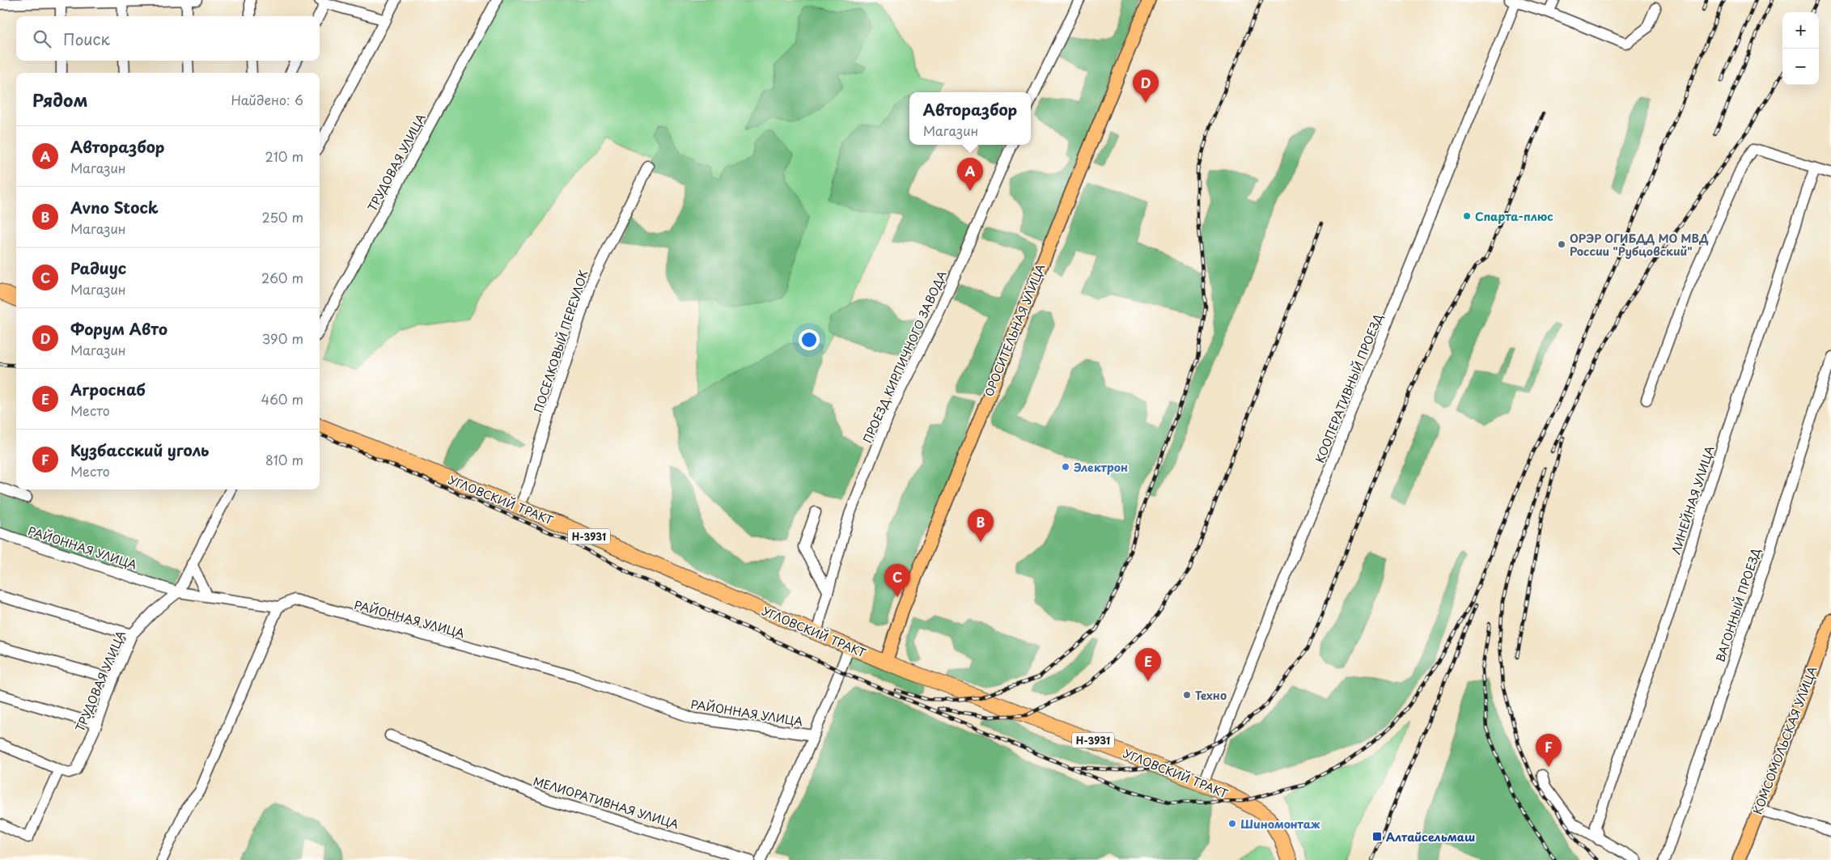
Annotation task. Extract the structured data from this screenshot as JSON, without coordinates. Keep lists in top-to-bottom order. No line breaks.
{"streets":{"highway":["УГЛОВСКИЙ ТРАКТ","Н-3931"],"main road":["ОРОСИТЕЛЬНАЯ УЛИЦА","КОМСОМОЛЬСКАЯ УЛИЦА"],"street":["ТРУДОВАЯ УЛИЦА","ПОСЕЛКОВЫЙ ПЕРЕУЛОК","ПРОЕЗД КИРПИЧНОГО ЗАВОДА","КООПЕРАТИВНЫЙ ПРОЕЗД","ЛИНЕЙНАЯ УЛИЦА","РАЙОННАЯ УЛИЦА","ВАГОННЫЙ ПРОЕЗД","МЕЛИОРАТИВНАЯ УЛИЦА"]},"crossings":[["ТРУДОВАЯ УЛИЦА","РАЙОННАЯ УЛИЦА"],["ОРОСИТЕЛЬНАЯ УЛИЦА","УГЛОВСКИЙ ТРАКТ"],["ПОСЕЛКОВЫЙ ПЕРЕУЛОК","УГЛОВСКИЙ ТРАКТ"],["ПРОЕЗД КИРПИЧНОГО ЗАВОДА","УГЛОВСКИЙ ТРАКТ"],["КООПЕРАТИВНЫЙ ПРОЕЗД","УГЛОВСКИЙ ТРАКТ"]],"places":{"other":["Спарта-плюс","ОРЭР ОГИБДД МО МВД России \"Рубцовский\"","Электрон","Техно","Шиномонтаж"],"transit":["Алтайсельмаш"]},"page":{"map_buttons":["+","−"],"search":"Поиск","pins":["D","A","B","C","E","F"],"heading":["Рядом","Найдено: 6"],"popup":["Авторазбор","Магазин"],"list":[{"mark":"A","name":"Авторазбор","note":"Магазин","value":"210 m"},{"mark":"B","name":"Avno Stoсk","note":"Магазин","value":"250 m"},{"mark":"C","name":"Радиус","note":"Магазин","value":"260 m"},{"mark":"D","name":"Форум Авто","note":"Магазин","value":"390 m"},{"mark":"E","name":"Агроснаб","note":"Место","value":"460 m"},{"mark":"F","name":"Кузбасский уголь","note":"Место","value":"810 m"}]}}
